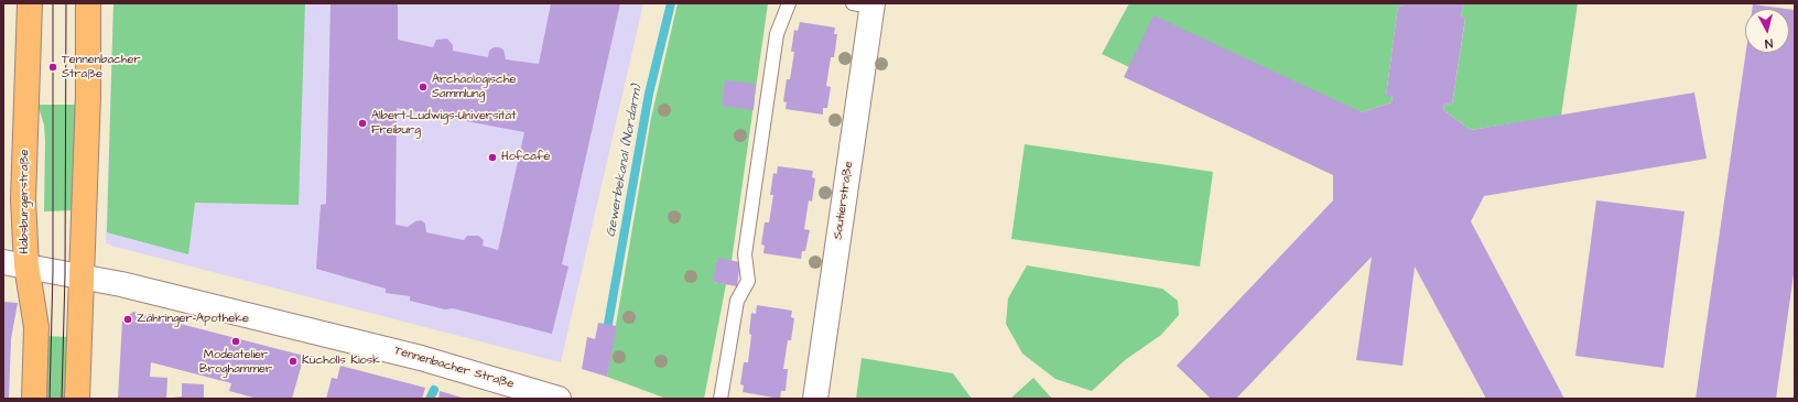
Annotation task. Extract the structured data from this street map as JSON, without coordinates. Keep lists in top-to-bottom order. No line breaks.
{"streets":{"main road":["Habsburgerstraße"],"street":["Sautierstraße","Tennenbacher Straße"]},"crossings":[["Habsburgerstraße","Tennenbacher Straße"]],"water":["Gewerbekanal (Nordarm)"],"places":["Tennenbacher Straße","Archäologische Sammlung","Albert-Ludwigs-Universität Freiburg","Hofcafé","Zähringer-Apotheke","Modeatelier Broghammer","Kücholls Kiosk"],"north":"bottom"}
